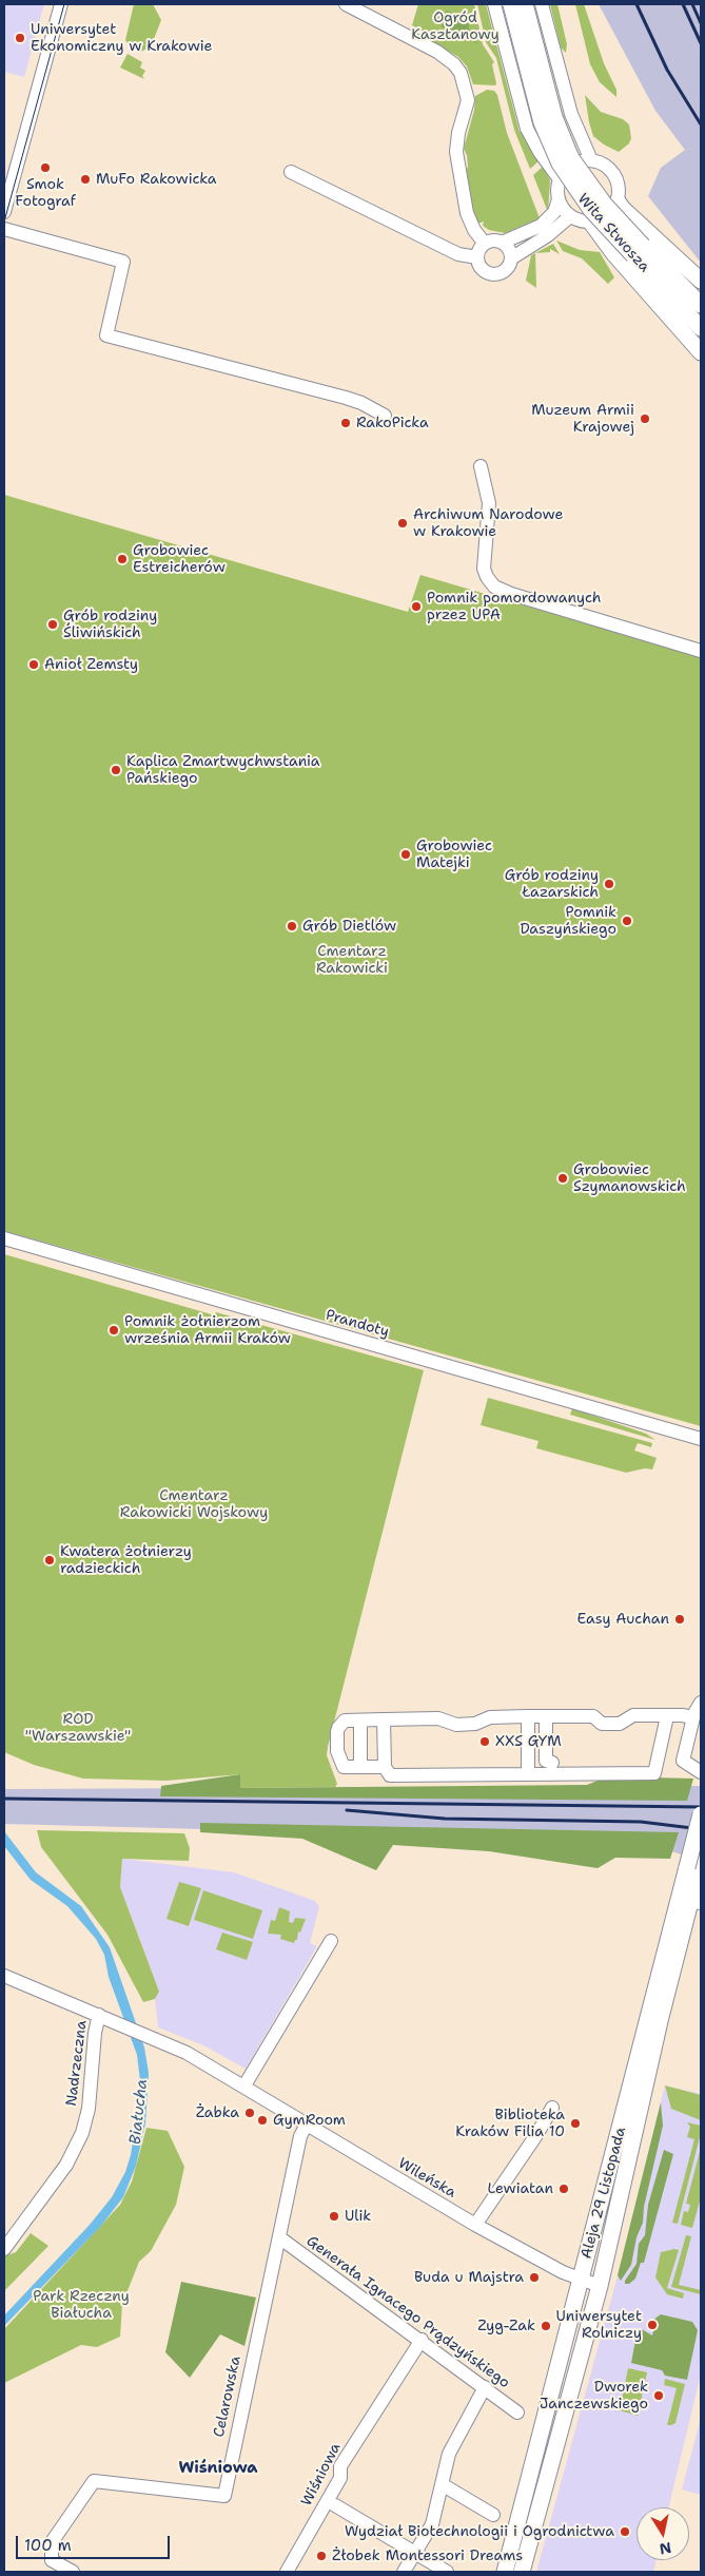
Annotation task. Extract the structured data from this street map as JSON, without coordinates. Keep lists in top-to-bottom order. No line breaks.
{"streets":{"main road":["Wita Stwosza","Aleja 29 Listopada"],"street":["Prandoty","Nadrzeczna","Wileńska","Generała Ignacego Prądzyńskiego","Celarowska","Wiśniowa"]},"crossings":[["Nadrzeczna","Wileńska"],["Wileńska","Aleja 29 Listopada"],["Wileńska","Celarowska"],["Generała Ignacego Prądzyńskiego","Celarowska"],["Generała Ignacego Prądzyńskiego","Wiśniowa"]],"districts":["Wiśniowa"],"water":["Białucha"],"parks":["Ogród Kasztanowy","Cmentarz Rakowicki","Cmentarz Rakowicki Wojskowy","ROD \"Warszawskie\"","Park Rzeczny Białucha"],"places":["Uniwersytet Ekonomiczny w Krakowie","Smok Fotograf","MuFo Rakowicka","Muzeum Armii Krajowej","RakoPicka","Archiwum Narodowe w Krakowie","Grobowiec Estreicherów","Pomnik pomordowanych przez UPA","Grób rodziny Śliwińskich","Anioł Zemsty","Kaplica Zmartwychwstania Pańskiego","Grobowiec Matejki","Grób rodziny Łazarskich","Pomnik Daszyńskiego","Grób Dietlów","Grobowiec Szymanowskich","Pomnik żołnierzom września Armii Kraków","Kwatera żołnierzy radzieckich","Easy Auchan","XXS GYM","Żabka","GymRoom","Biblioteka Kraków Filia 10","Lewiatan","Ulik","Buda u Majstra","Uniwersytet Rolniczy","Zyg-Zak","Dworek Janczewskiego","Wydział Biotechnologii i Ogrodnictwa","Żłobek Montessori Dreams"],"scale_bar":"100 m","north":"bottom"}
